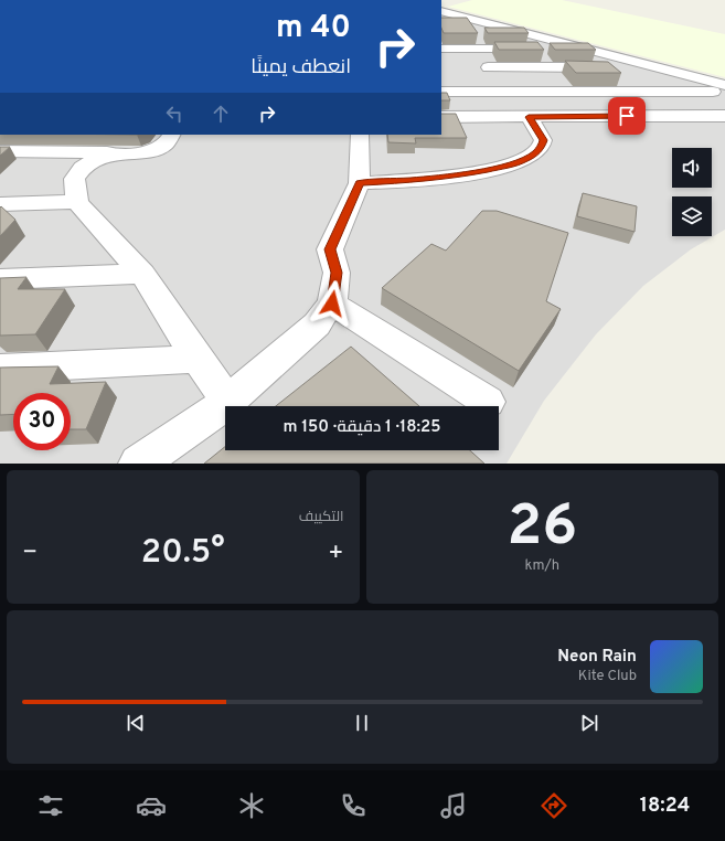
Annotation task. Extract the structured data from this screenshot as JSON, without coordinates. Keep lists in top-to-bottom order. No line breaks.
{"page":{"turn":["40 m","انعطف يمينًا"],"limit":"30","trip":"18:25 · 1 دقيقة · 150 m","tile":[["26","km/h"],"التكييف"],"heat":["−","20.5°","+"],"song":["Neon Rain","Kite Club"],"tabs":"18:24"}}
